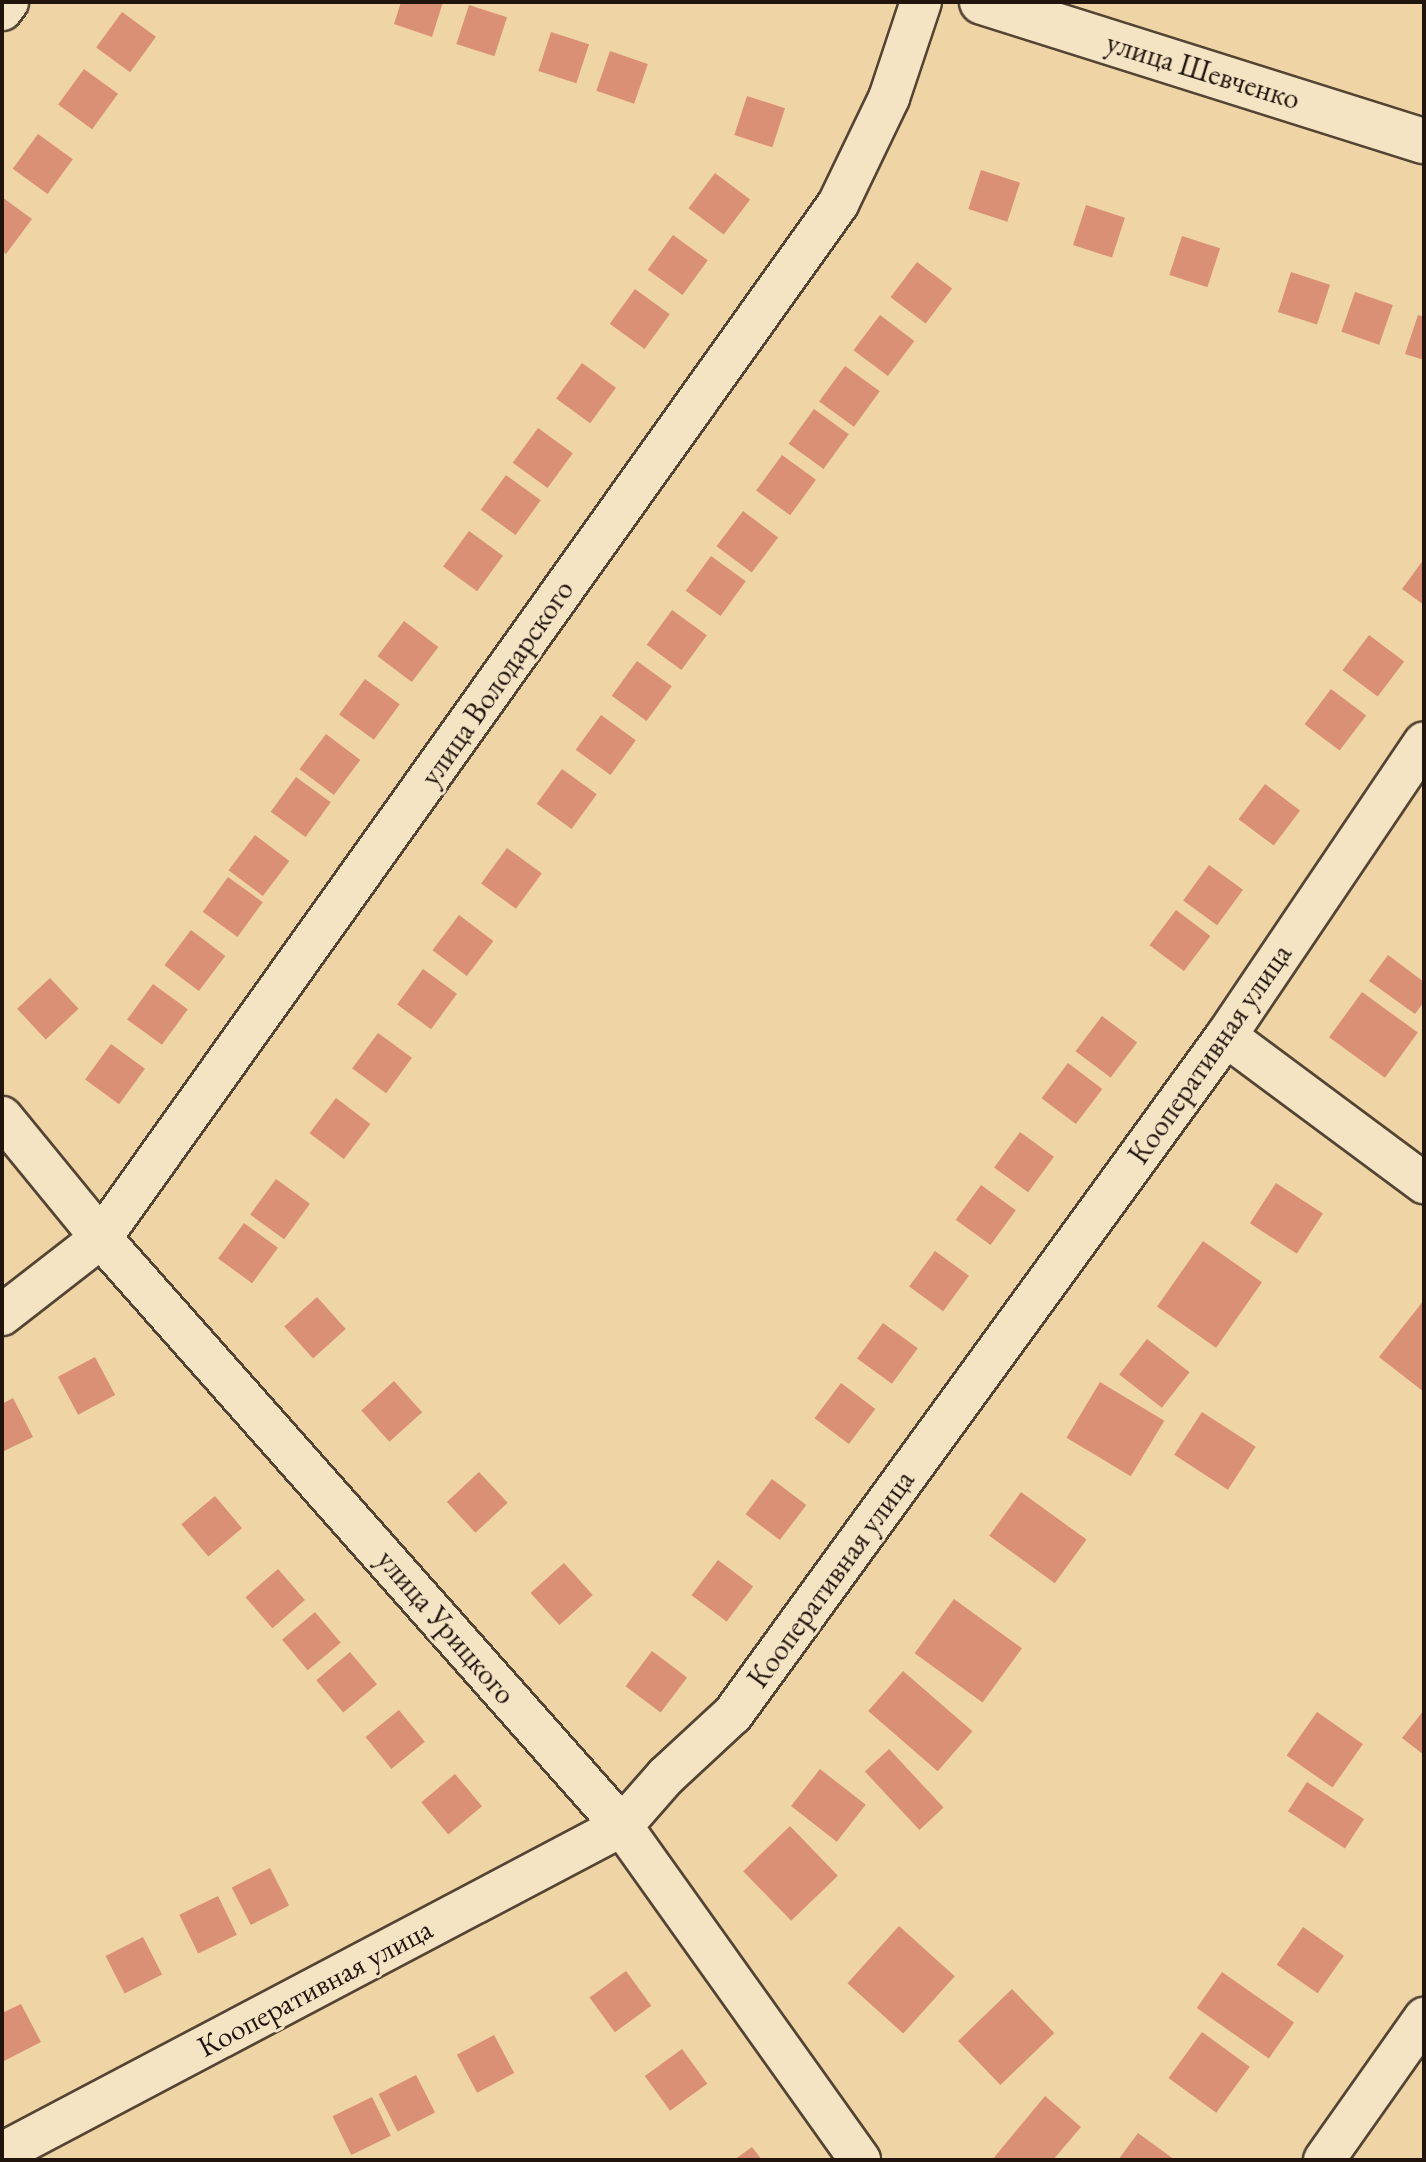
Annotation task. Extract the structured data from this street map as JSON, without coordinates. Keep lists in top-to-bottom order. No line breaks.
{"streets":{"street":["улица Шевченко","улица Володарского","Кооперативная улица","улица Урицкого"]},"crossings":[["улица Володарского","улица Урицкого"],["Кооперативная улица","улица Урицкого"]]}
